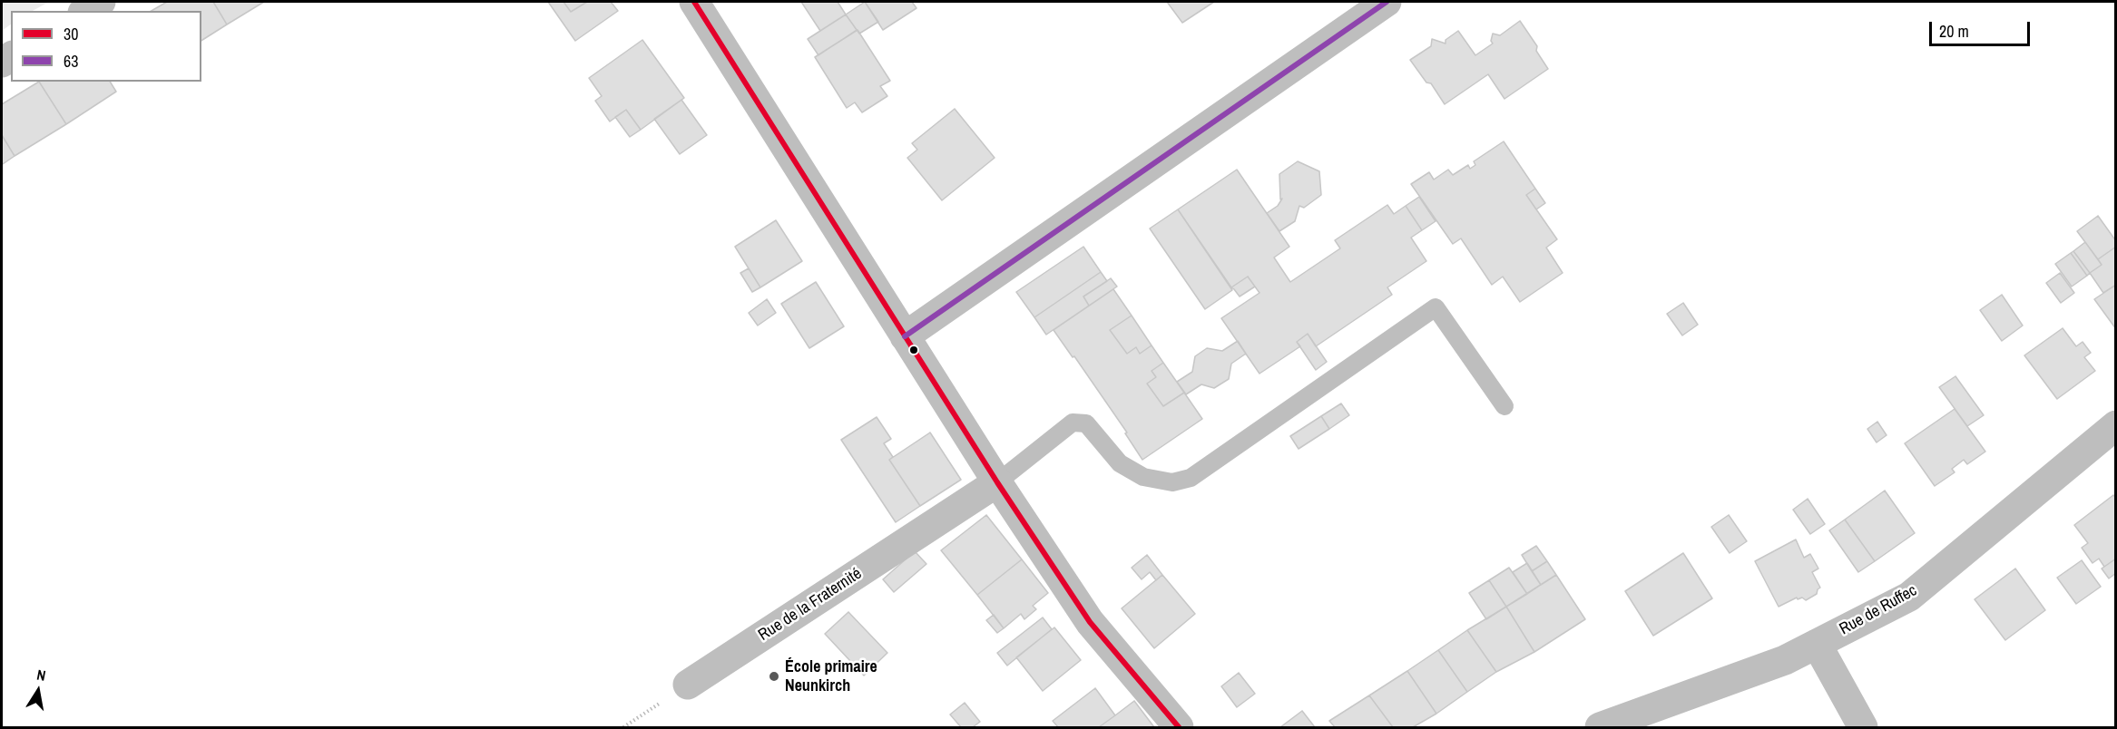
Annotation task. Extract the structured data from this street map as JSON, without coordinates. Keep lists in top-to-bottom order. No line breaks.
{"streets":{"street":["Rue de la Fraternité","Rue de Ruffec"]},"places":["École primaire Neunkirch"],"lines":["transit line 30","transit line 63"],"legend":["30","63"],"scale_bar":"20 m","north":"top"}
